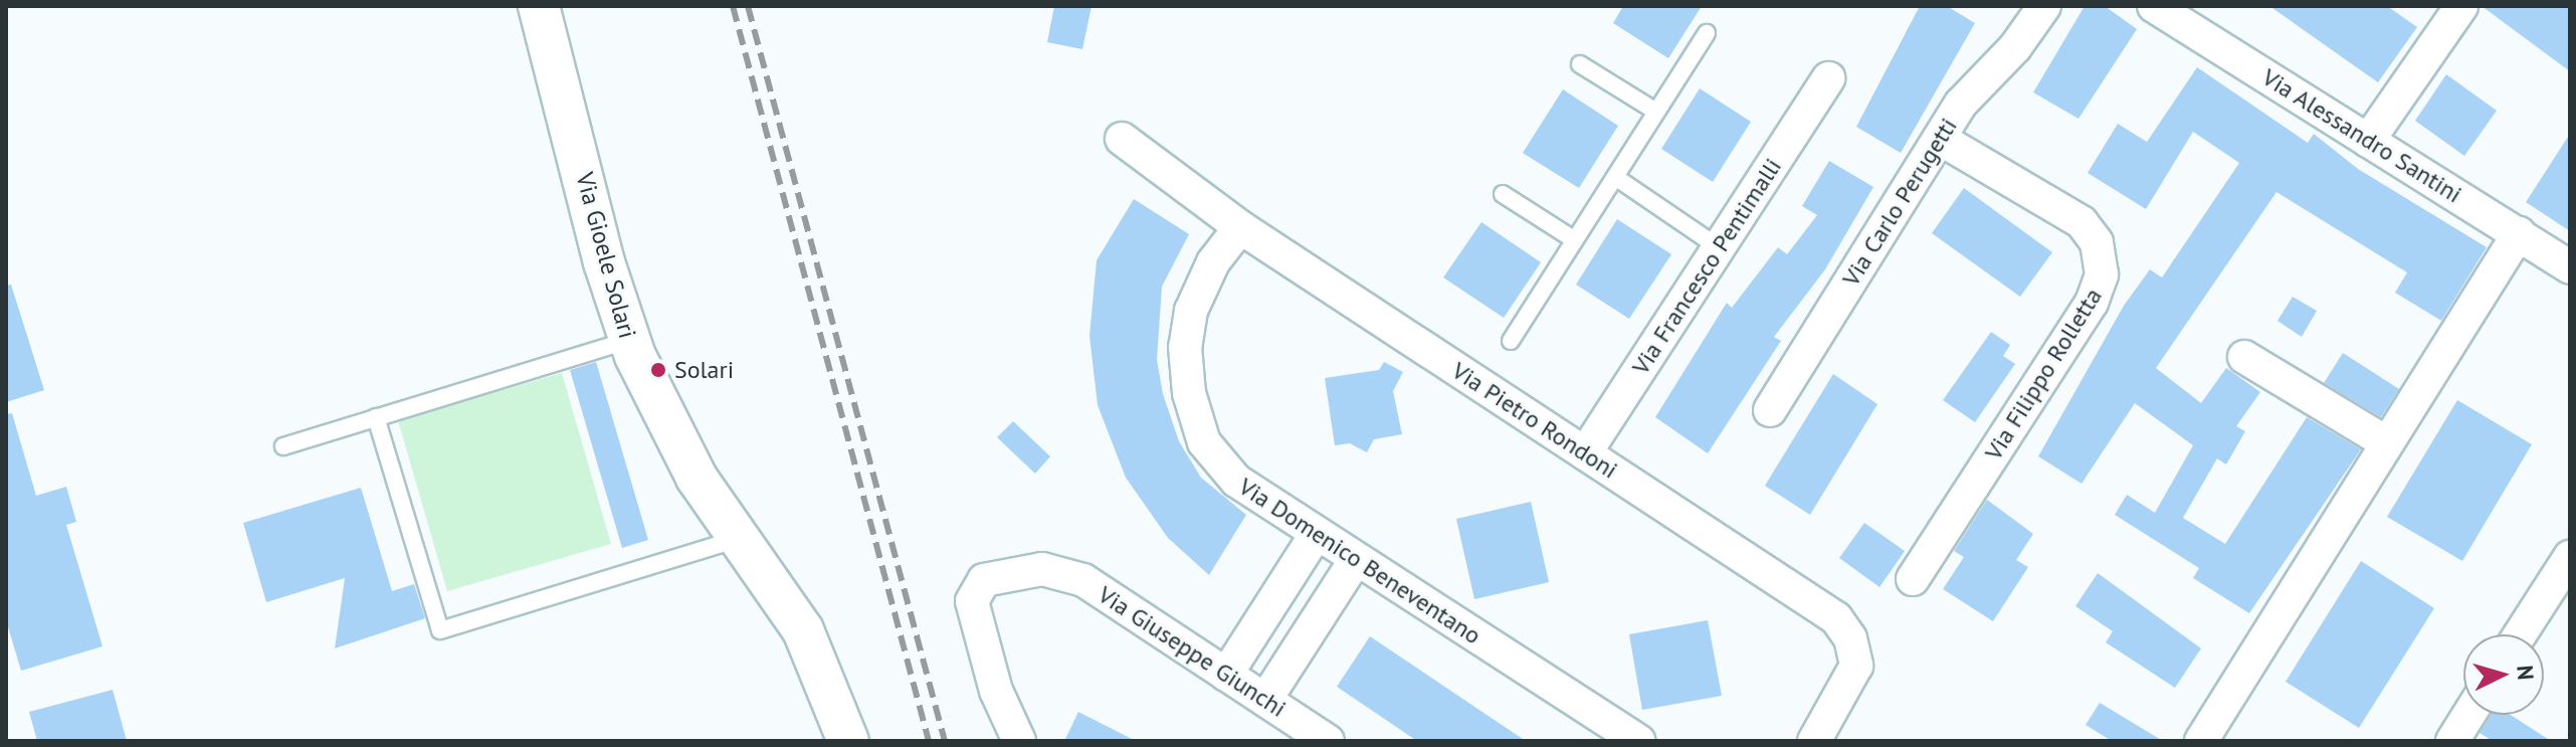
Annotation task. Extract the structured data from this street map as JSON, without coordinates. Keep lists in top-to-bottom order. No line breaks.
{"streets":{"street":["Via Alessandro Santini","Via Carlo Perugetti","Via Gioele Solari","Via Francesco Pentimalli","Via Filippo Rolletta","Via Pietro Rondoni","Via Domenico Beneventano","Via Giuseppe Giunchi"]},"crossings":[["Via Carlo Perugetti","Via Filippo Rolletta"],["Via Francesco Pentimalli","Via Pietro Rondoni"],["Via Pietro Rondoni","Via Domenico Beneventano"]],"places":["Solari"],"north":"right"}
